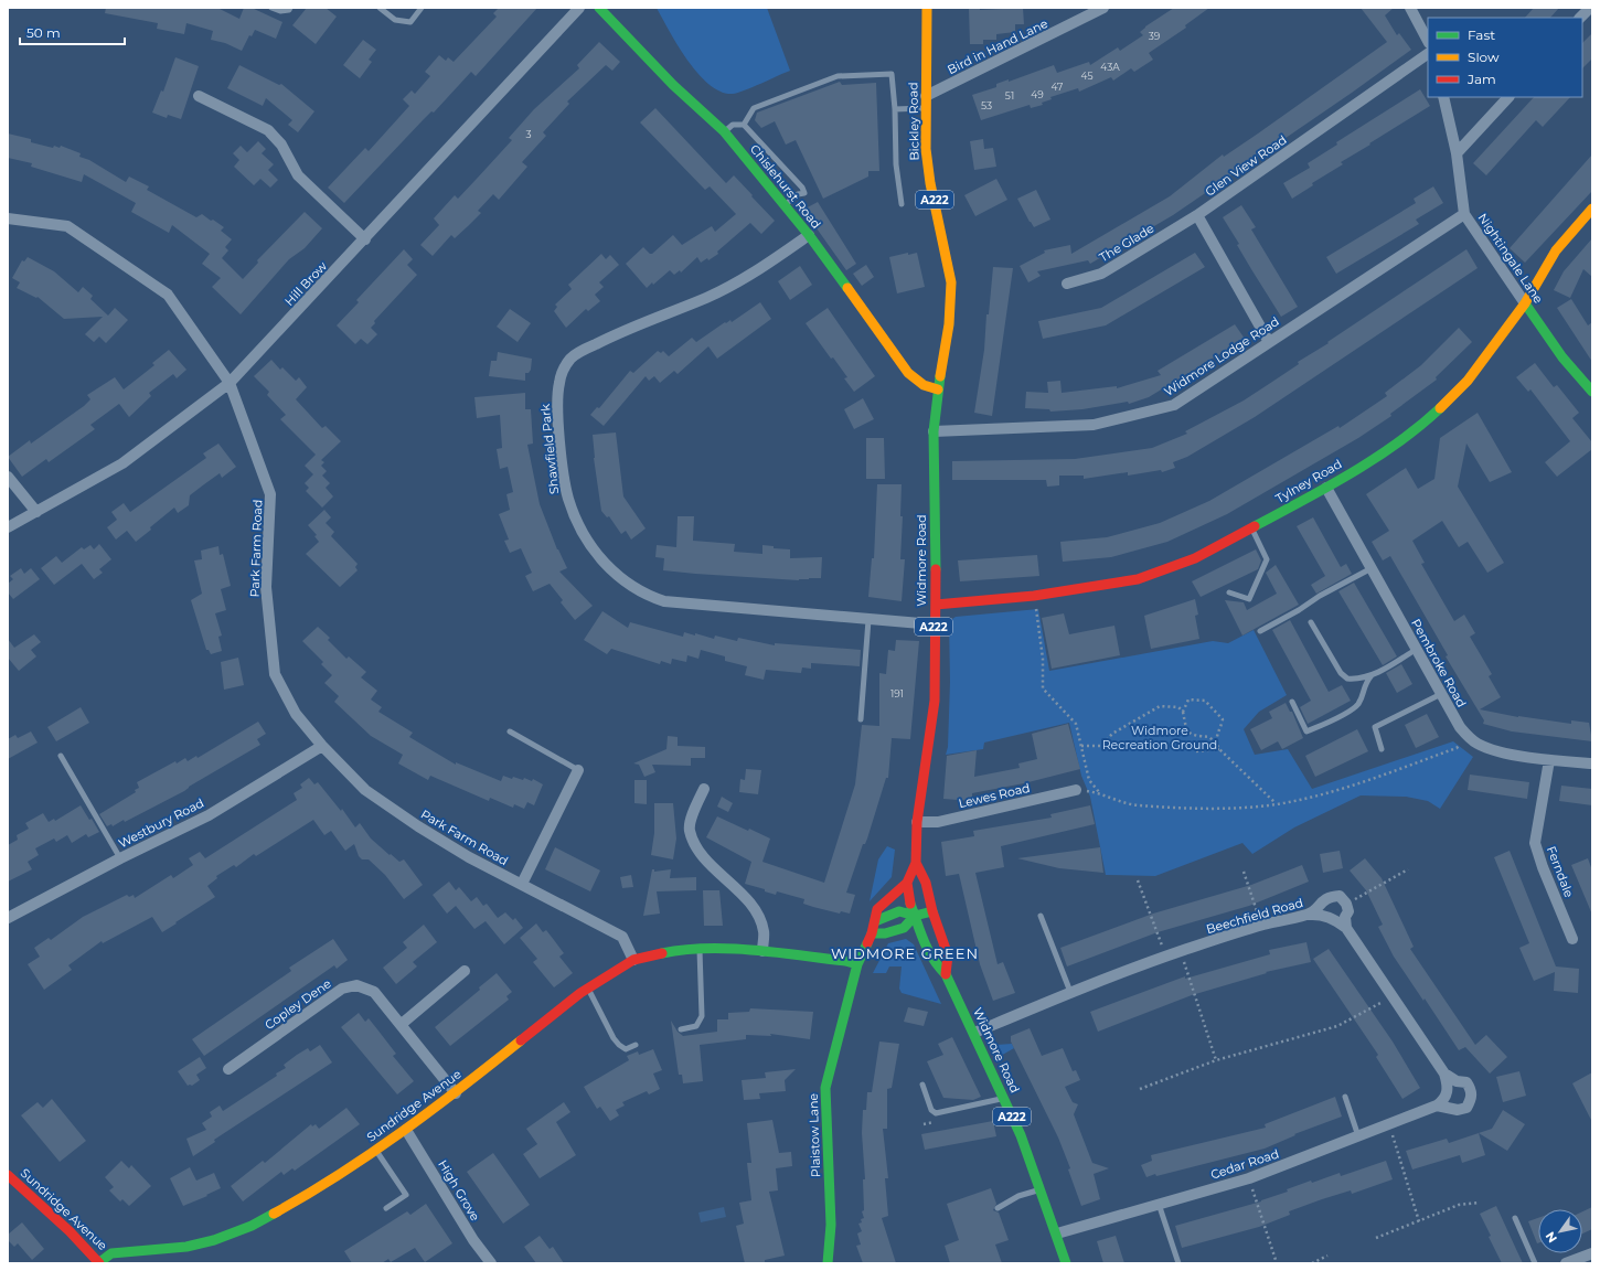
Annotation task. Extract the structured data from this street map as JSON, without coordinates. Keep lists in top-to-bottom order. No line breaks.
{"streets":{"street":["Bird in Hand Lane","Bickley Road","Glen View Road","Chislehurst Road","A222","The Glade","Nightingale Lane","Hill Brow","Widmore Lodge Road","Shawfield Park","Tylney Road","Park Farm Road","Widmore Road","Pembroke Road","Lewes Road","Westbury Road","Ferndale","Beechfield Road","Copley Dene","Sundridge Avenue","Plaistow Lane","Cedar Road","High Grove"]},"crossings":[["Bird in Hand Lane","Bickley Road"],["Bickley Road","Chislehurst Road"],["Bickley Road","Widmore Road"],["Glen View Road","The Glade"],["Chislehurst Road","Shawfield Park"],["Chislehurst Road","Widmore Road"],["Nightingale Lane","Widmore Lodge Road"],["Nightingale Lane","Tylney Road"],["Hill Brow","Park Farm Road"],["Widmore Lodge Road","Widmore Road"],["Shawfield Park","Widmore Road"],["Tylney Road","Widmore Road"],["Tylney Road","Pembroke Road"],["Park Farm Road","Westbury Road"],["Park Farm Road","Sundridge Avenue"],["Widmore Road","Lewes Road"],["Widmore Road","Beechfield Road"],["Widmore Road","Plaistow Lane"],["Widmore Road","Cedar Road"],["Pembroke Road","Ferndale"],["Copley Dene","Sundridge Avenue"],["Sundridge Avenue","Plaistow Lane"],["Sundridge Avenue","High Grove"]],"districts":["WIDMORE GREEN"],"parks":["Widmore Recreation Ground"],"house_numbers":["39","43A","45","47","49","51","53","3","191"],"legend":["Fast","Slow","Jam"],"scale_bar":"50 m","north":"bottom left"}
